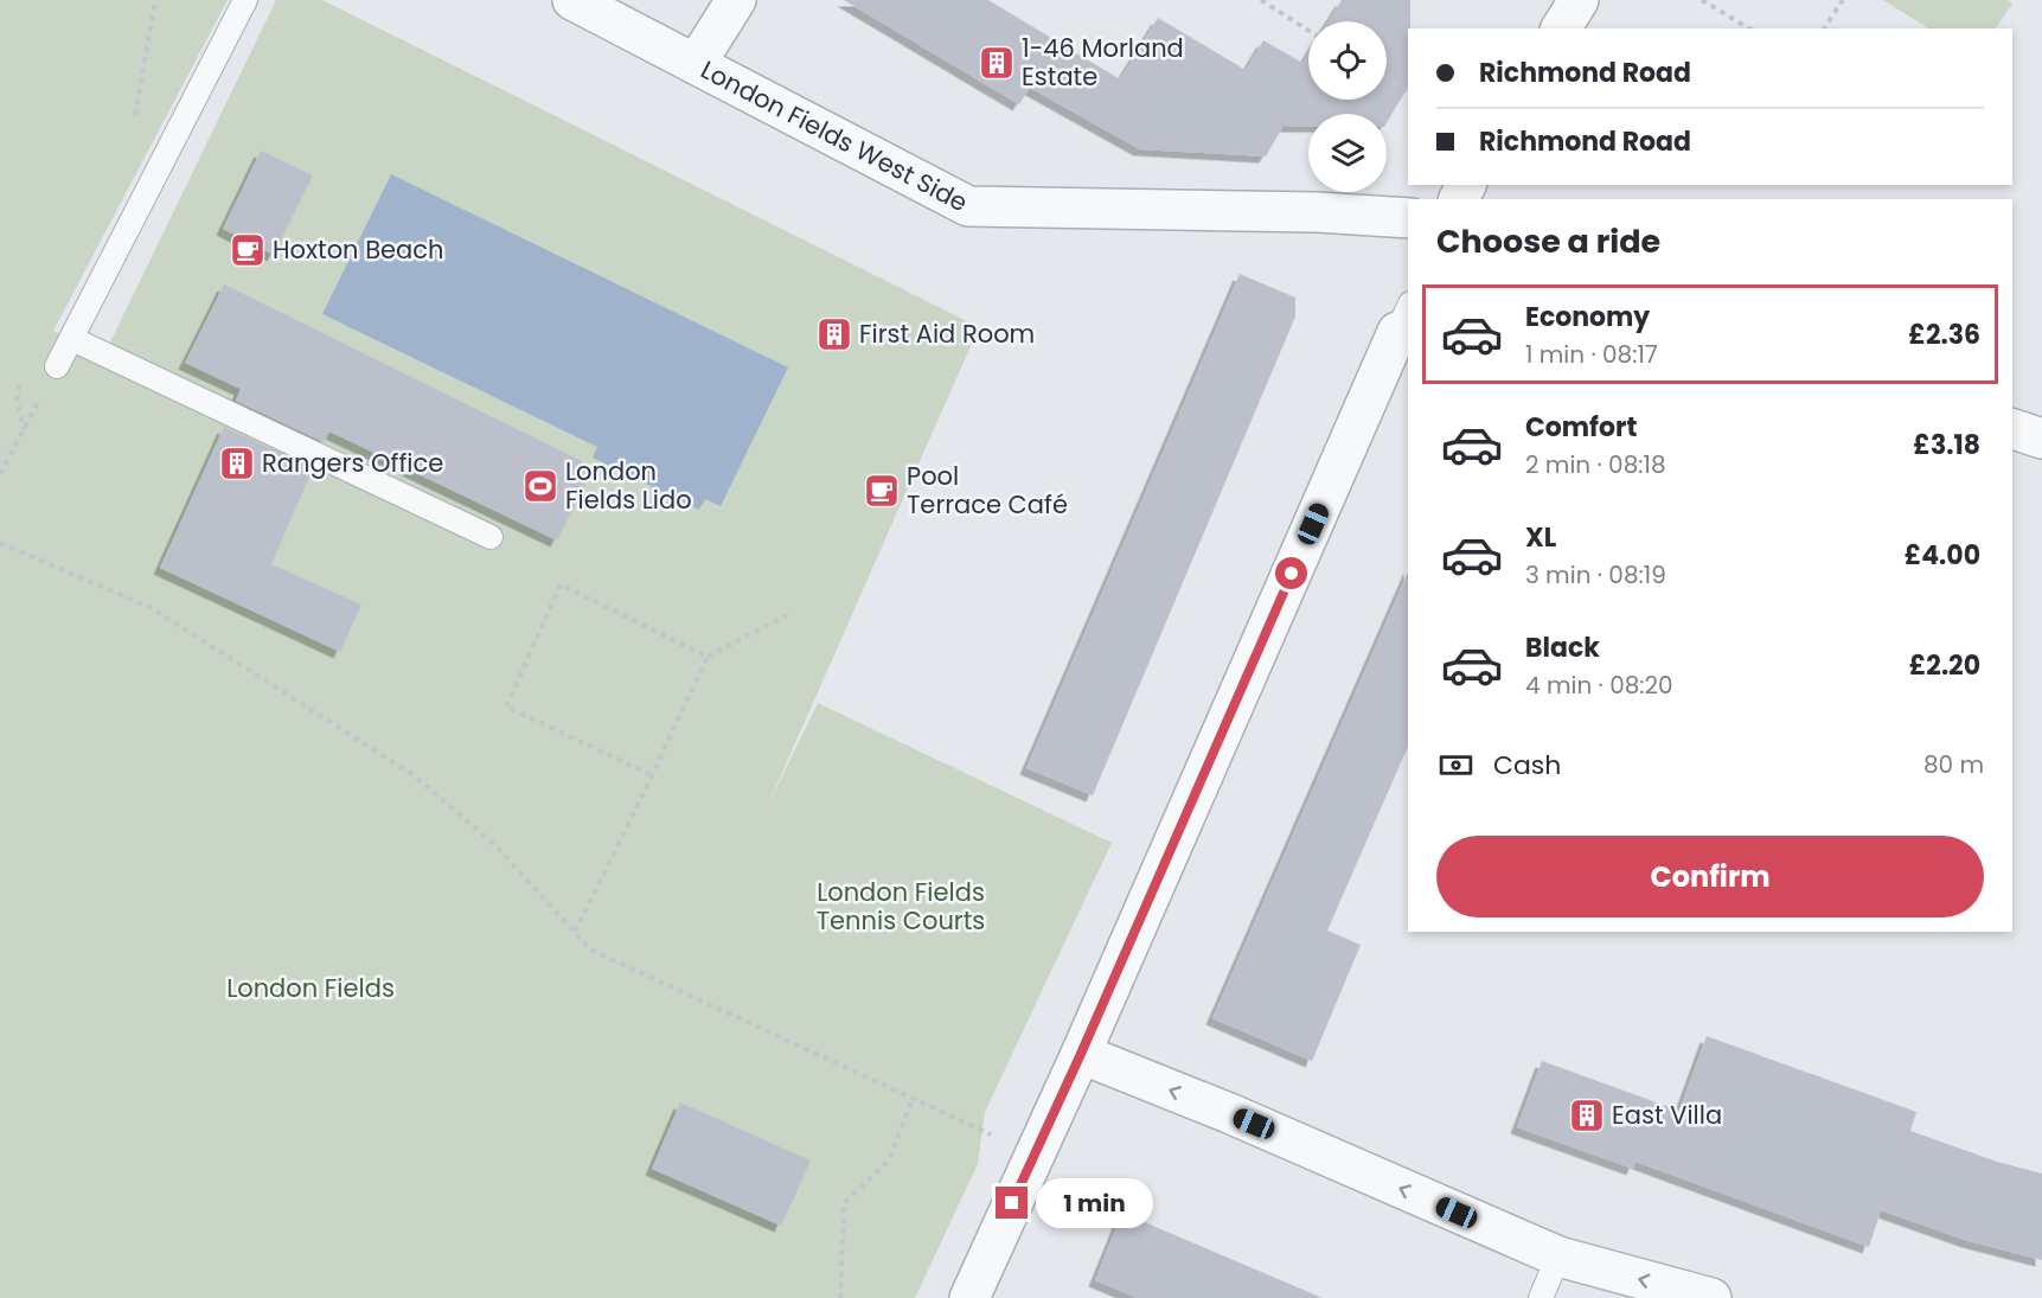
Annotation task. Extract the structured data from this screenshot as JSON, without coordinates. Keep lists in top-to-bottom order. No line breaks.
{"streets":{"street":["London Fields West Side"]},"parks":["London Fields Tennis Courts","London Fields"],"places":{"building":["1-46 Morland Estate","First Aid Room","Rangers Office","East Villa"],"cafe":["Hoxton Beach","Pool Terrace Café"],"sports":["London Fields Lido"]},"page":{"banner":["Richmond Road","Richmond Road"],"heading":"Choose a ride","list":[{"name":"Economy","note":"1 min · 08:17","value":"£2.36"},{"name":"Comfort","note":"2 min · 08:18","value":"£3.18"},{"name":"XL","note":"3 min · 08:19","value":"£4.00"},{"name":"Black","note":"4 min · 08:20","value":"£2.20"}],"pay":["Cash","80 m"],"buttons":"Confirm","bubble":"1 min"}}
